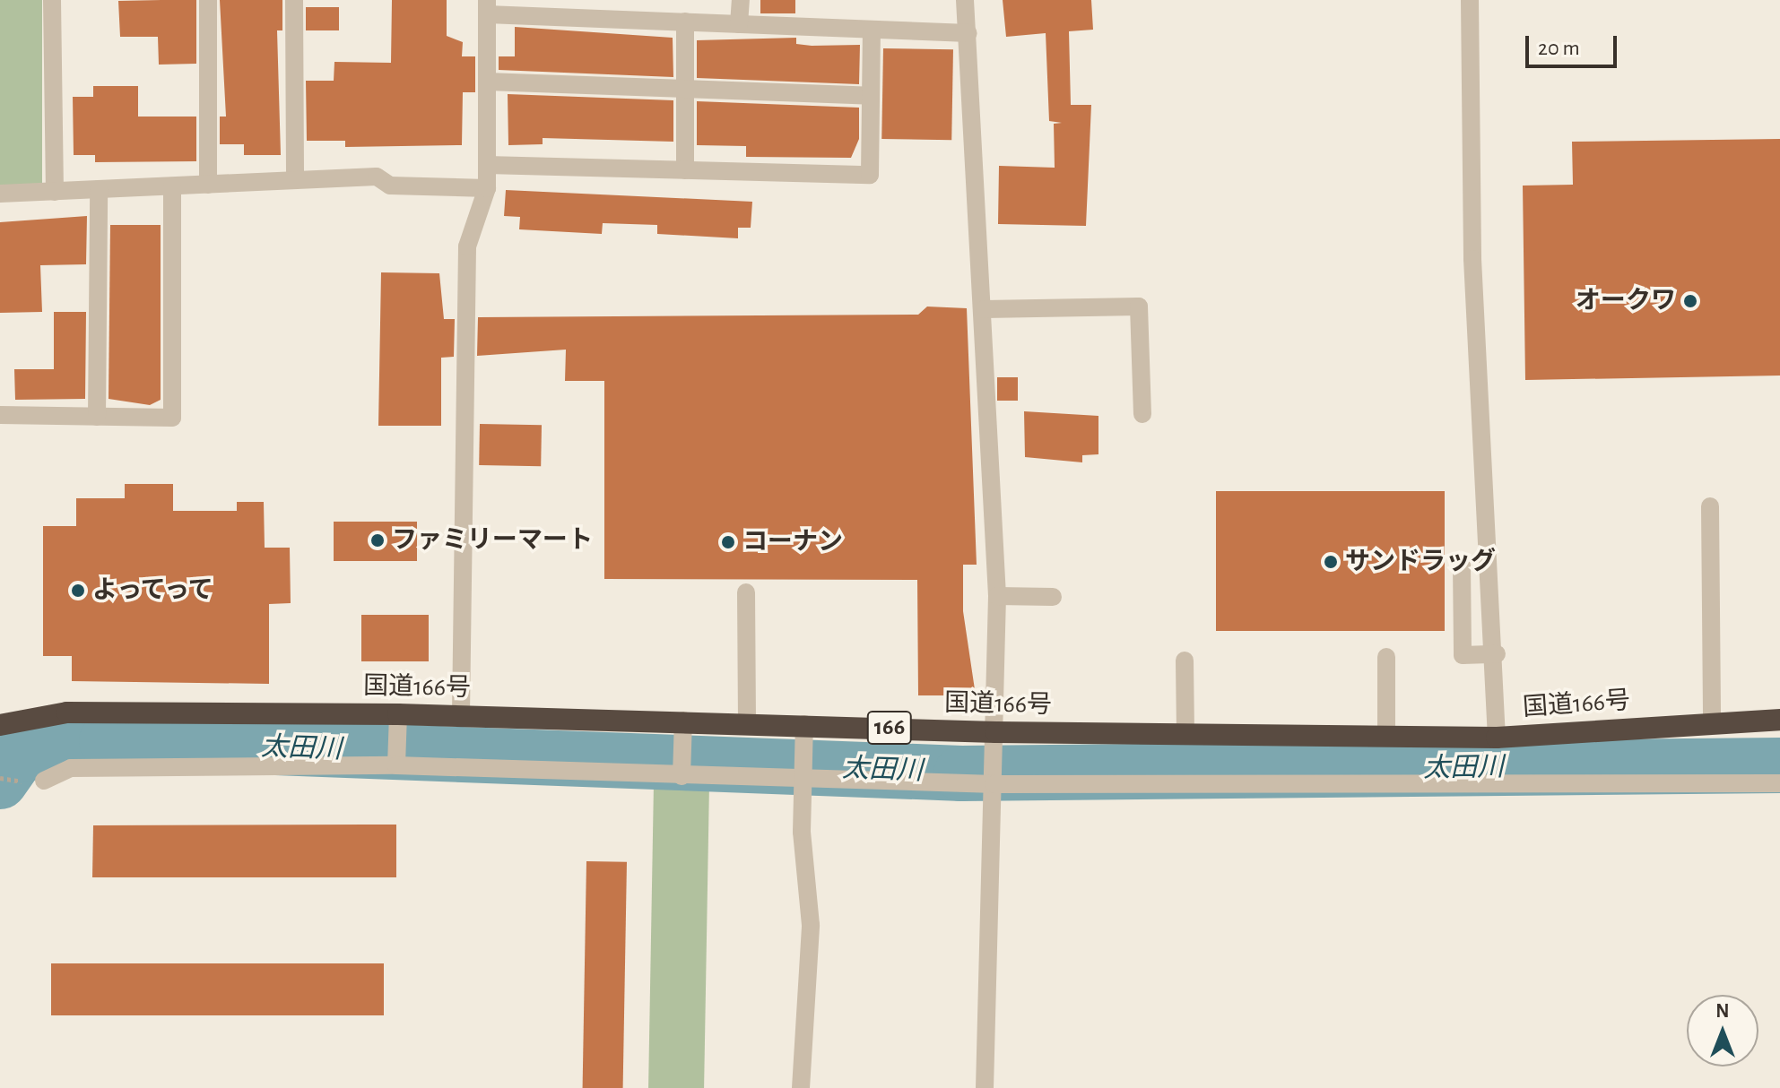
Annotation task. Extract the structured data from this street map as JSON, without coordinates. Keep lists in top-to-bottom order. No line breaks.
{"streets":{"highway":["国道166号","166"]},"water":["太田川"],"places":["オークワ","ファミリーマート","コーナン","サンドラッグ","よってって"],"scale_bar":"20 m","north":"top"}
